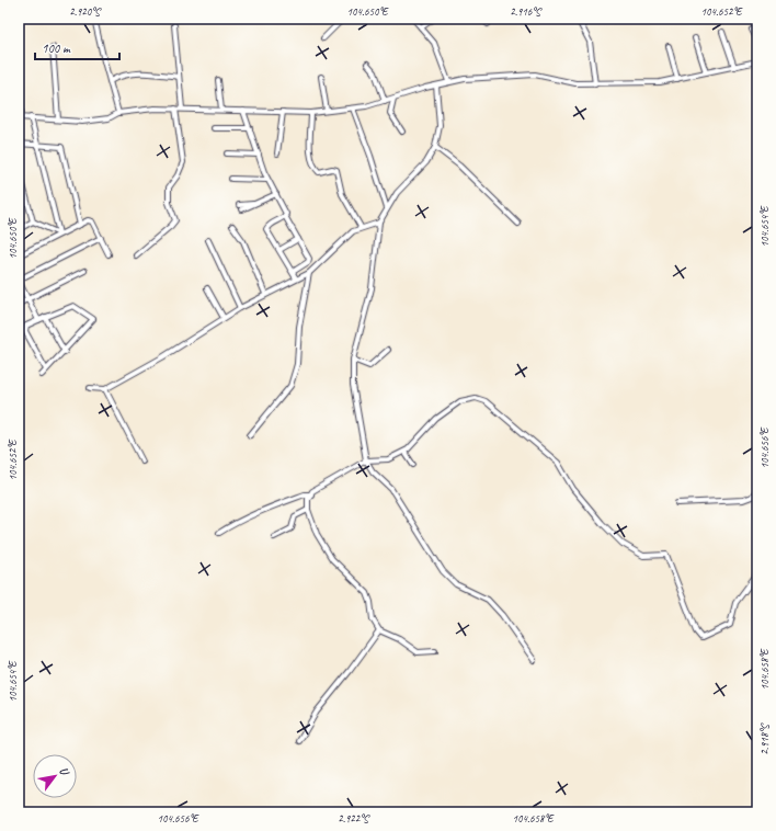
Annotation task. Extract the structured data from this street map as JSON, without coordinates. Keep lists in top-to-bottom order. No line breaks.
{"scale_bar":"100 m","north":"top right","coordinates":["2.920°S","104.650°E","2.916°S","104.652°E","104.654°E","104.656°E","104.658°E","2.918°S","2.922°S"]}
